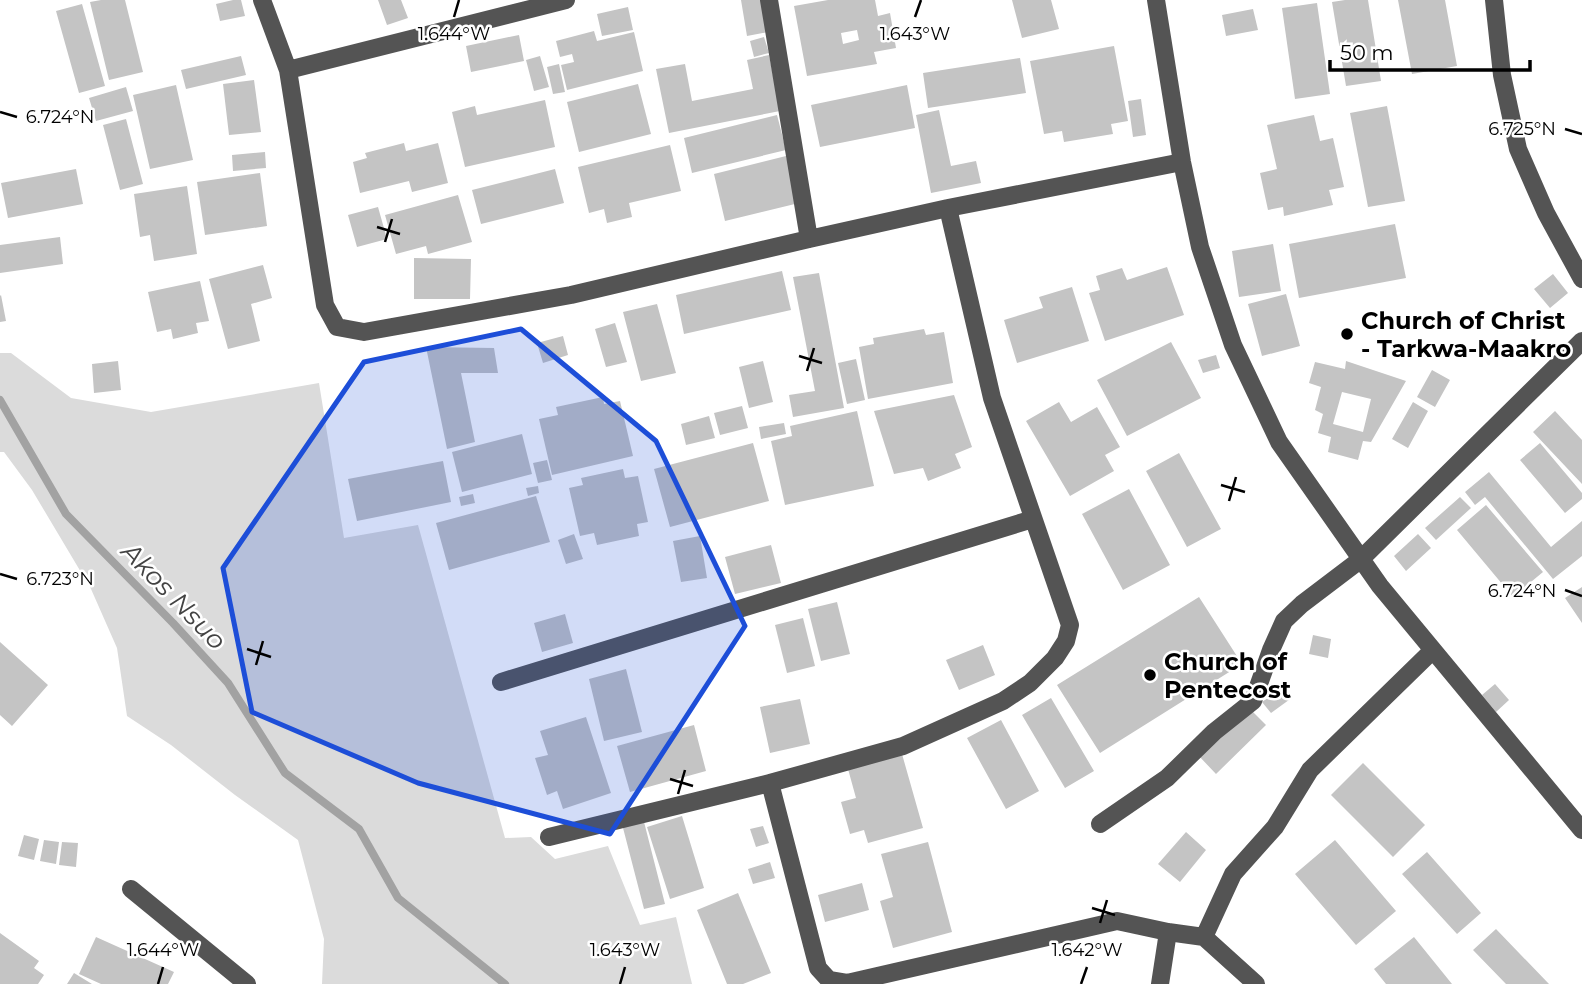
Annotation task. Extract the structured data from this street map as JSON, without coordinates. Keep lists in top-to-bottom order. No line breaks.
{"water":["Akos Nsuo"],"places":["Church of Christ - Tarkwa-Maakro","Church of Pentecost"],"scale_bar":"50 m","coordinates":["1.644°W","1.643°W","6.724°N","6.725°N","6.723°N","1.642°W"]}
